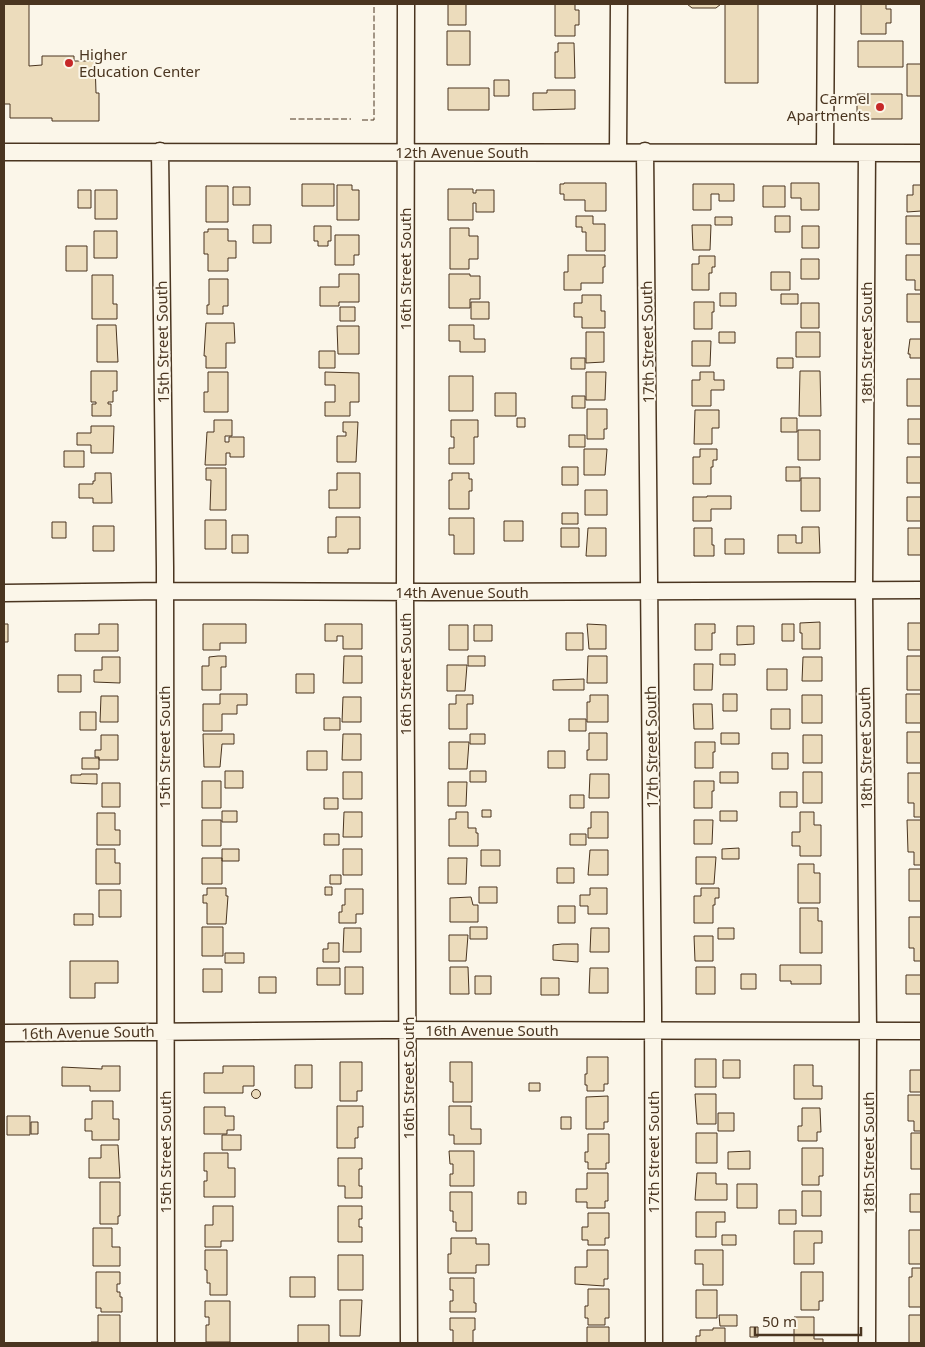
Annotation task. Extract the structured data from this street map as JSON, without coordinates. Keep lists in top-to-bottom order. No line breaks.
{"streets":{"street":["12th Avenue South","16th Street South","15th Street South","17th Street South","18th Street South","14th Avenue South","16th Avenue South"]},"crossings":[["12th Avenue South","16th Street South"],["12th Avenue South","15th Street South"],["12th Avenue South","17th Street South"],["12th Avenue South","18th Street South"],["16th Street South","14th Avenue South"],["16th Street South","16th Avenue South"],["15th Street South","14th Avenue South"],["15th Street South","16th Avenue South"],["17th Street South","14th Avenue South"],["17th Street South","16th Avenue South"],["18th Street South","14th Avenue South"],["18th Street South","16th Avenue South"]],"places":["Higher Education Center","Carmel Apartments"],"scale_bar":"50 m"}
